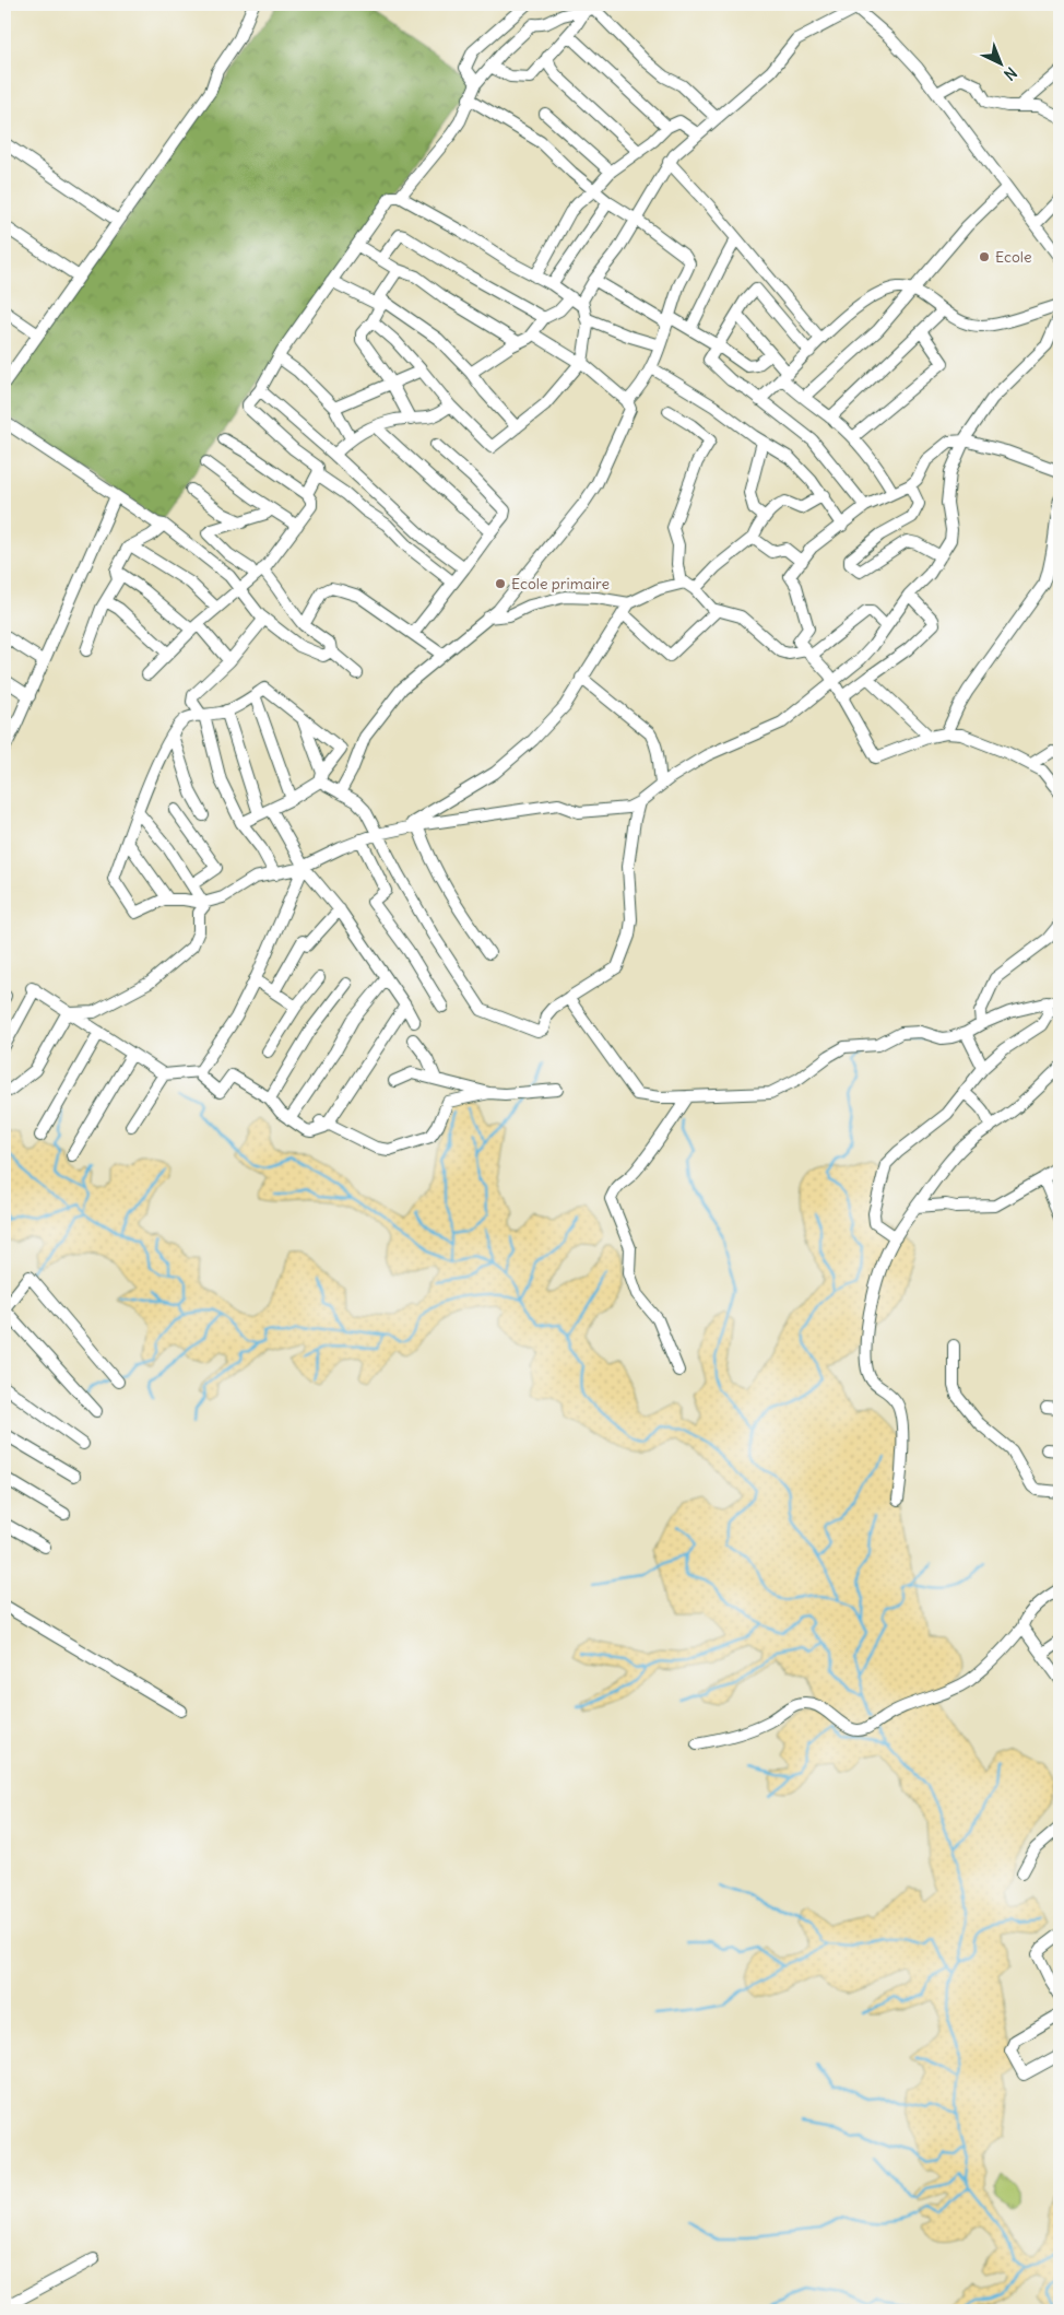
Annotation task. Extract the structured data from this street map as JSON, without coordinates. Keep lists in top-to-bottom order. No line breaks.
{"places":["Ecole","Ecole primaire"],"north":"bottom right"}
